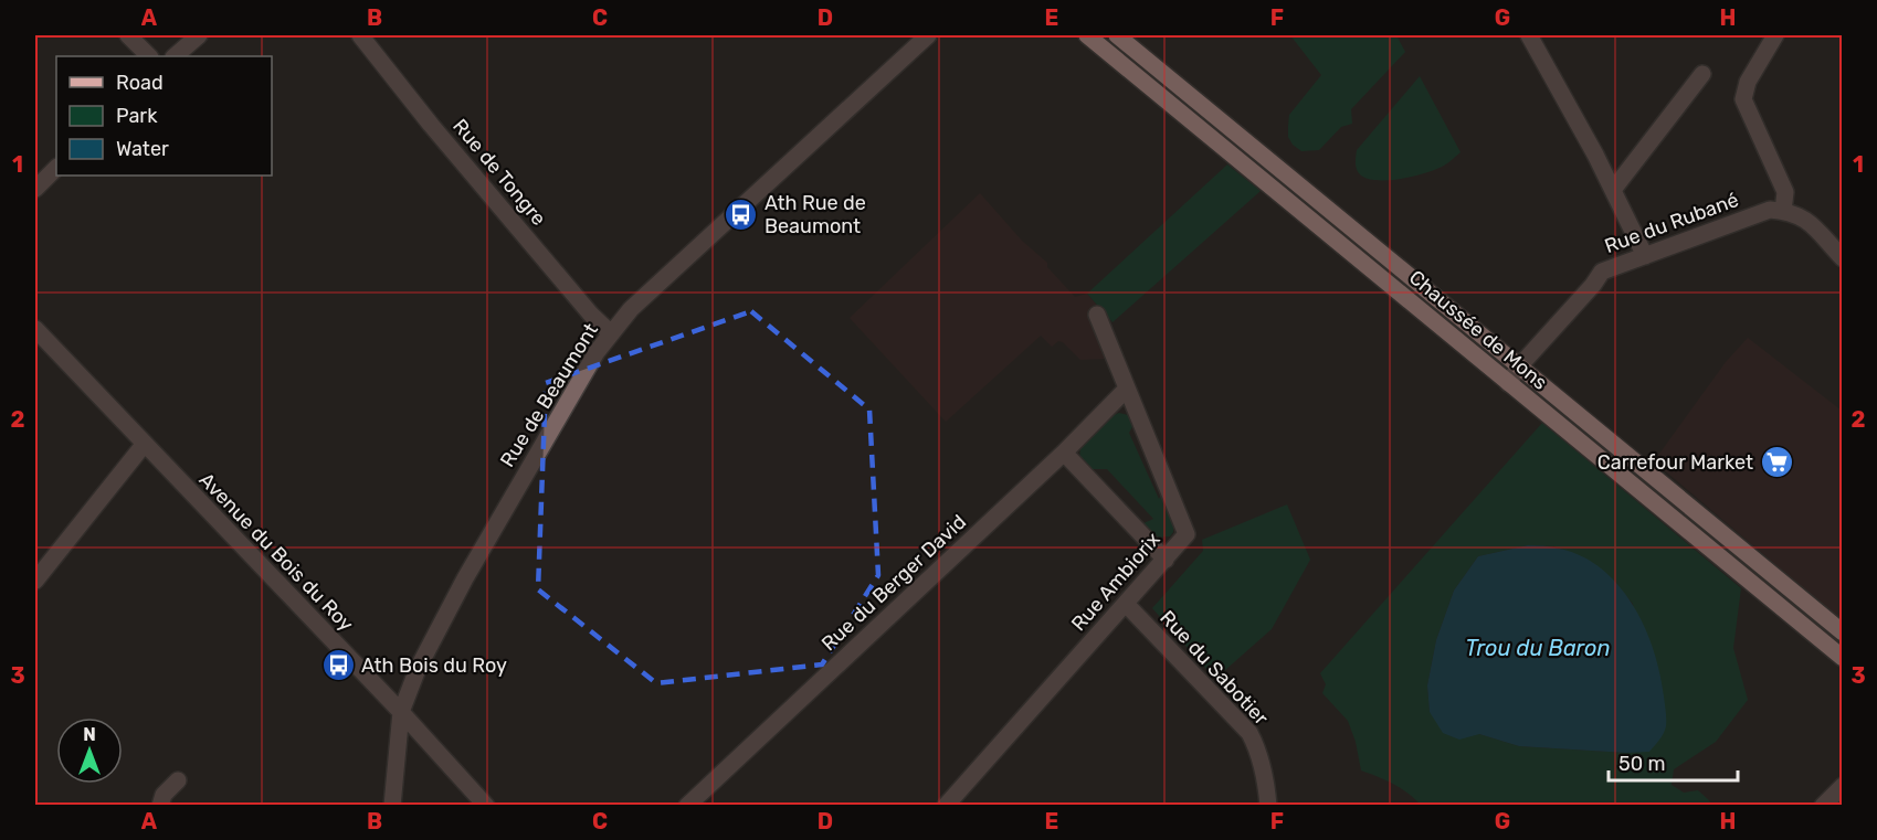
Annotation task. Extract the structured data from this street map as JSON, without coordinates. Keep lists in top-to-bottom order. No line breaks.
{"streets":{"main road":["Chaussée de Mons"],"street":["Rue de Tongre","Rue du Rubané","Rue de Beaumont","Avenue du Bois du Roy","Rue Ambiorix","Rue du Berger David","Rue du Sabotier"]},"crossings":[["Rue de Tongre","Rue de Beaumont"],["Rue du Rubané","Chaussée de Mons"],["Rue de Beaumont","Avenue du Bois du Roy"],["Rue Ambiorix","Rue du Berger David"],["Rue Ambiorix","Rue du Sabotier"]],"water":["Trou du Baron"],"places":{"bus stop":["Ath Rue de Beaumont","Ath Bois du Roy"],"supermarket":["Carrefour Market"]},"legend":["Road","Park","Water"],"scale_bar":"50 m","north":"top","grid":{"columns":["A","B","C","D","E","F","G","H"],"rows":["1","2","3"]}}
